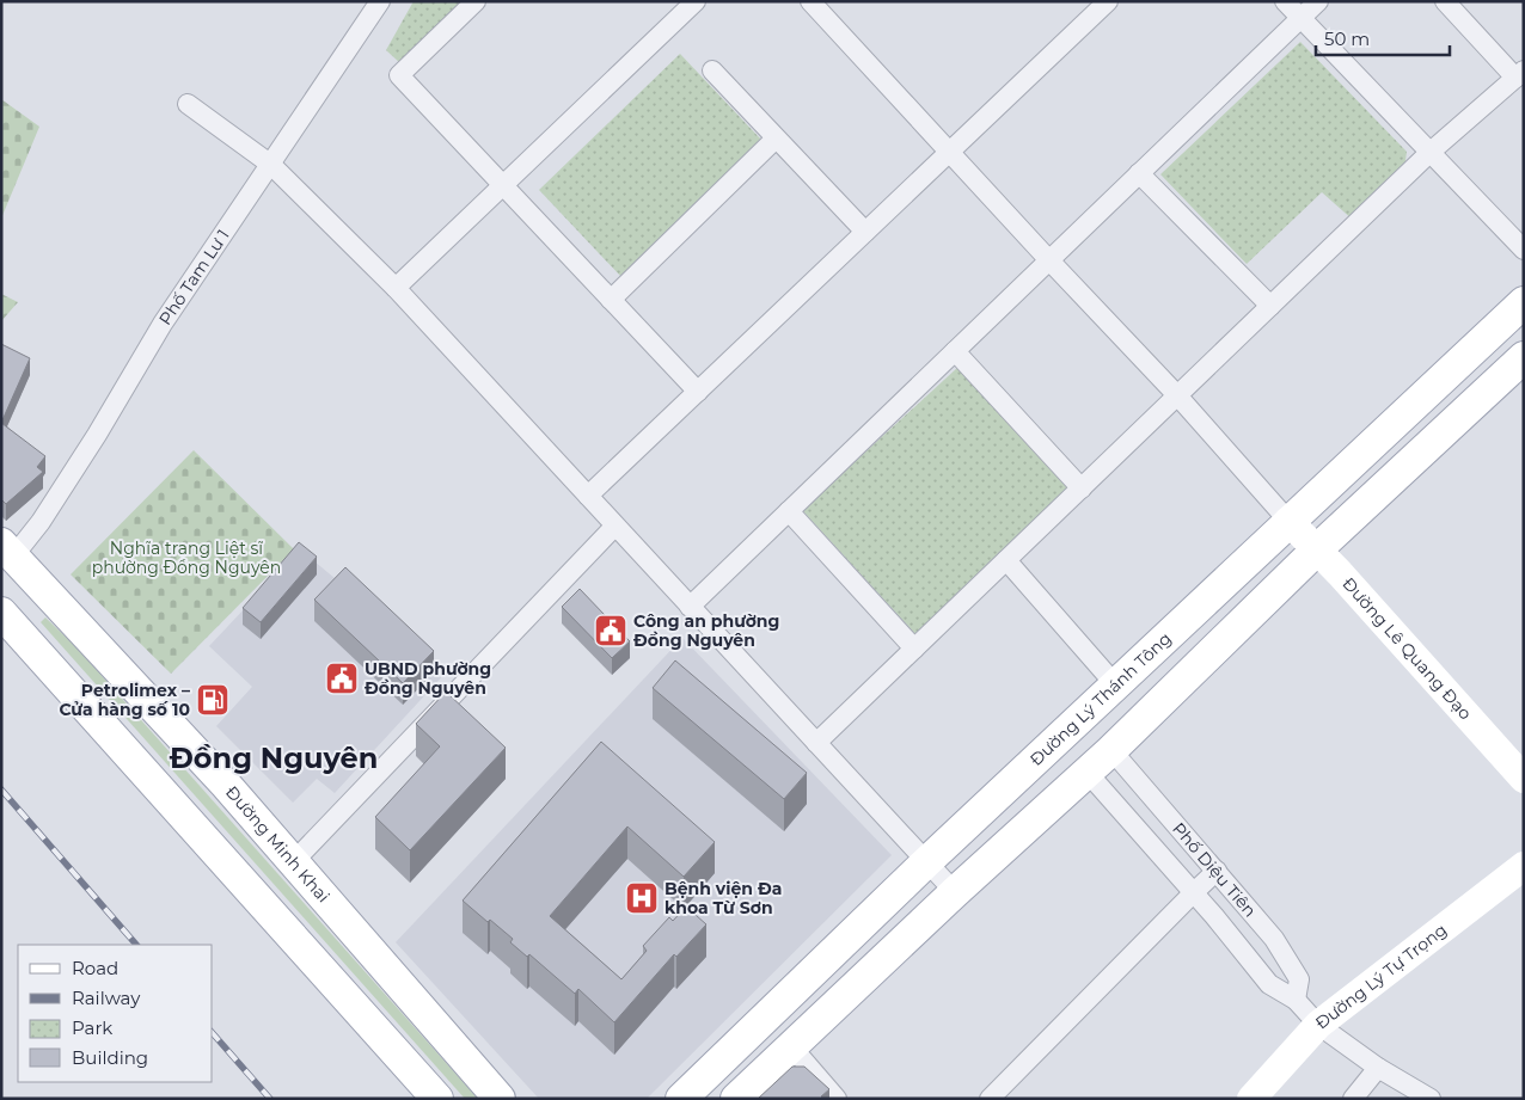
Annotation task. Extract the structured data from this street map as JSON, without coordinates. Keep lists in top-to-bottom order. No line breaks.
{"streets":{"main road":["Đường Lê Quang Đạo","Đường Lý Thánh Tông","Đường Minh Khai","Đường Lý Tự Trọng"],"street":["Phố Tam Lư 1","Phố Diệu Tiên"]},"crossings":[["Phố Tam Lư 1","Đường Minh Khai"],["Đường Lê Quang Đạo","Đường Lý Thánh Tông"],["Phố Diệu Tiên","Đường Lý Tự Trọng"]],"districts":["Đồng Nguyên"],"parks":["Nghĩa trang Liệt sĩ phường Đồng Nguyên"],"places":{"public building":["Công an phường Đồng Nguyên","UBND phường Đồng Nguyên"],"fuel station":["Petrolimex – Cửa hàng số 10"],"hospital":["Bệnh viện Đa khoa Từ Sơn"]},"legend":["Road","Railway","Park","Building"],"scale_bar":"50 m"}
